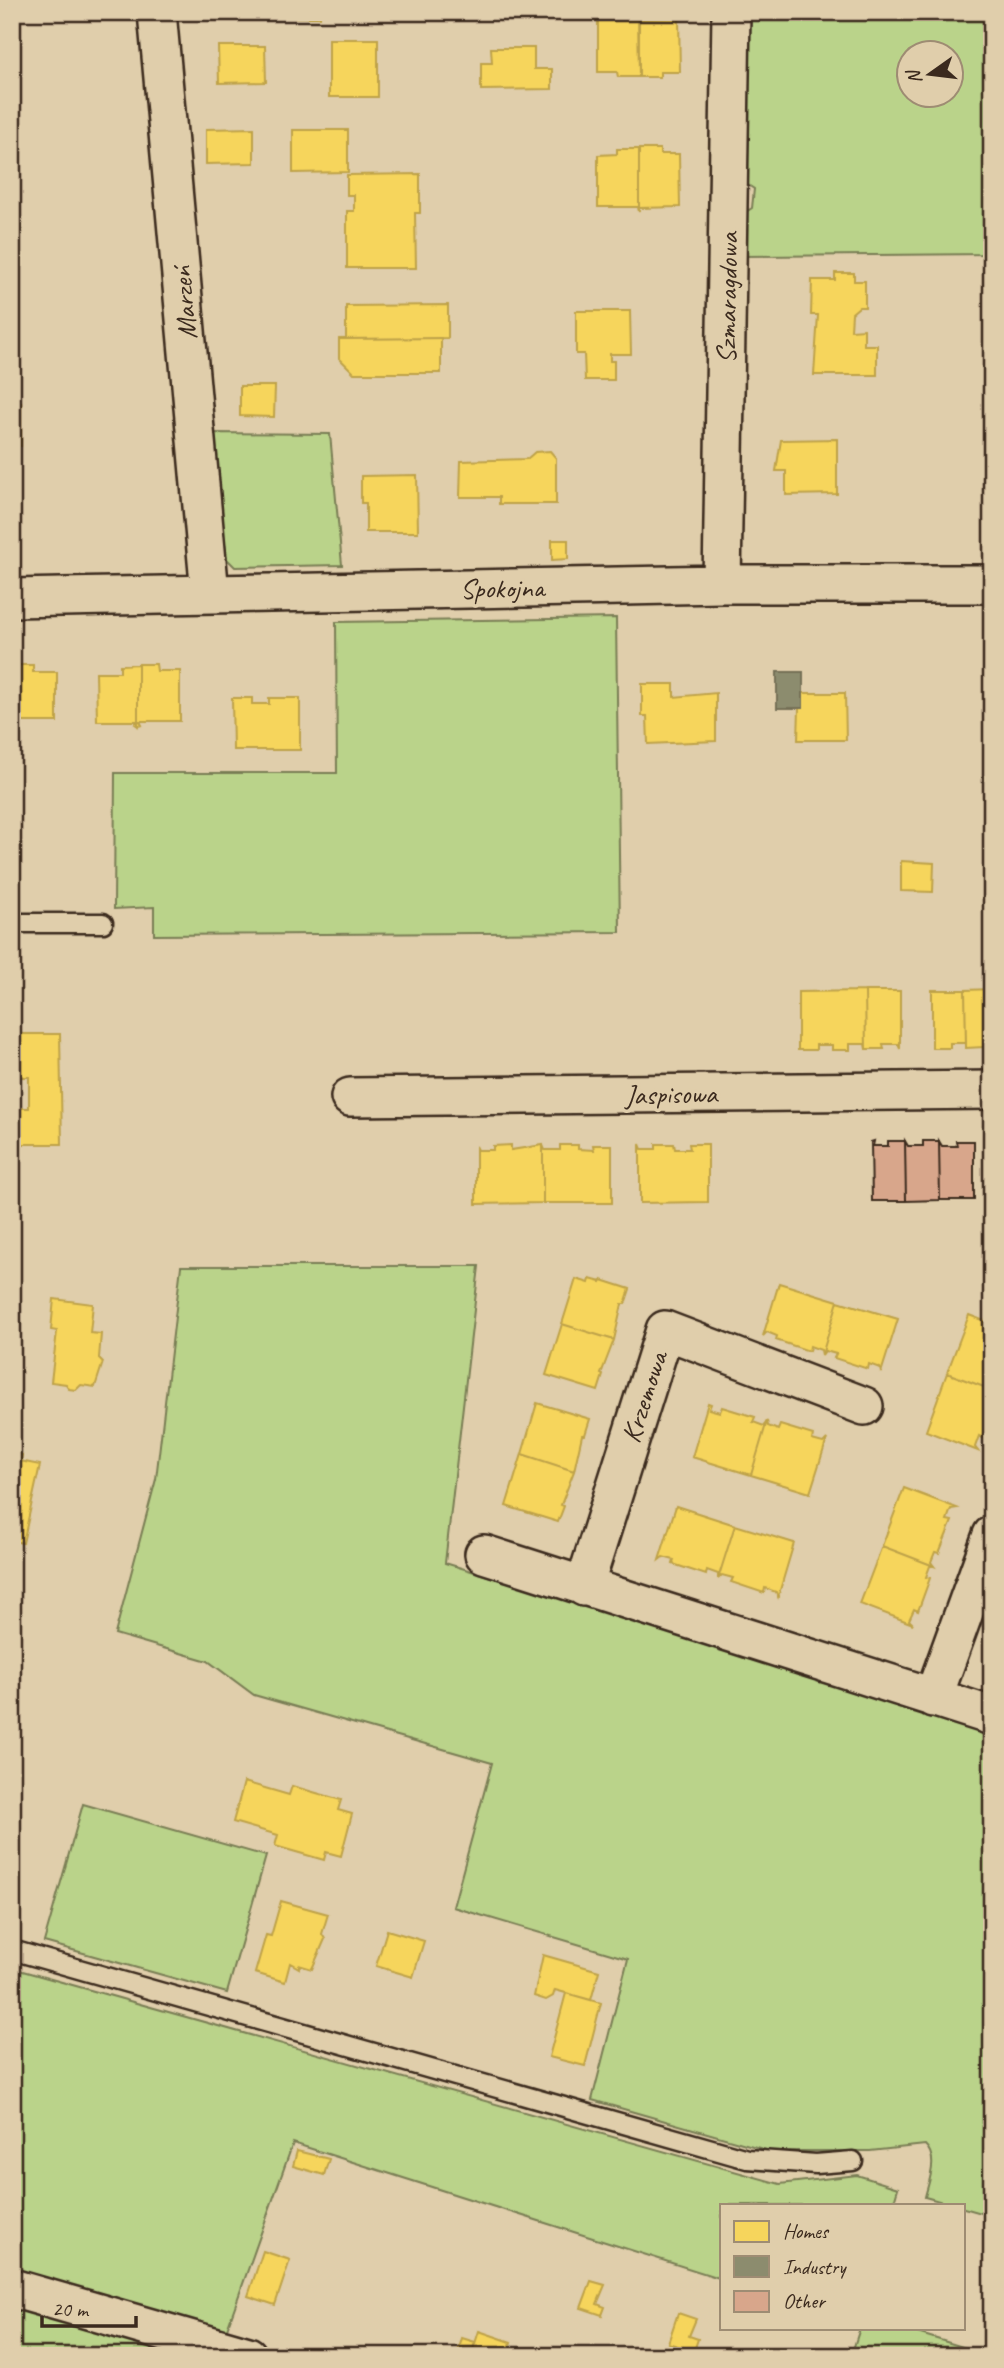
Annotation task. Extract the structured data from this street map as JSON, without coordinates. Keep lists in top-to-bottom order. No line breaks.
{"streets":{"street":["Szmaragdowa","Marzeń","Spokojna","Jaspisowa","Krzemowa"]},"crossings":[["Szmaragdowa","Spokojna"],["Marzeń","Spokojna"]],"legend":["Homes","Industry","Other"],"scale_bar":"20 m","north":"left"}
